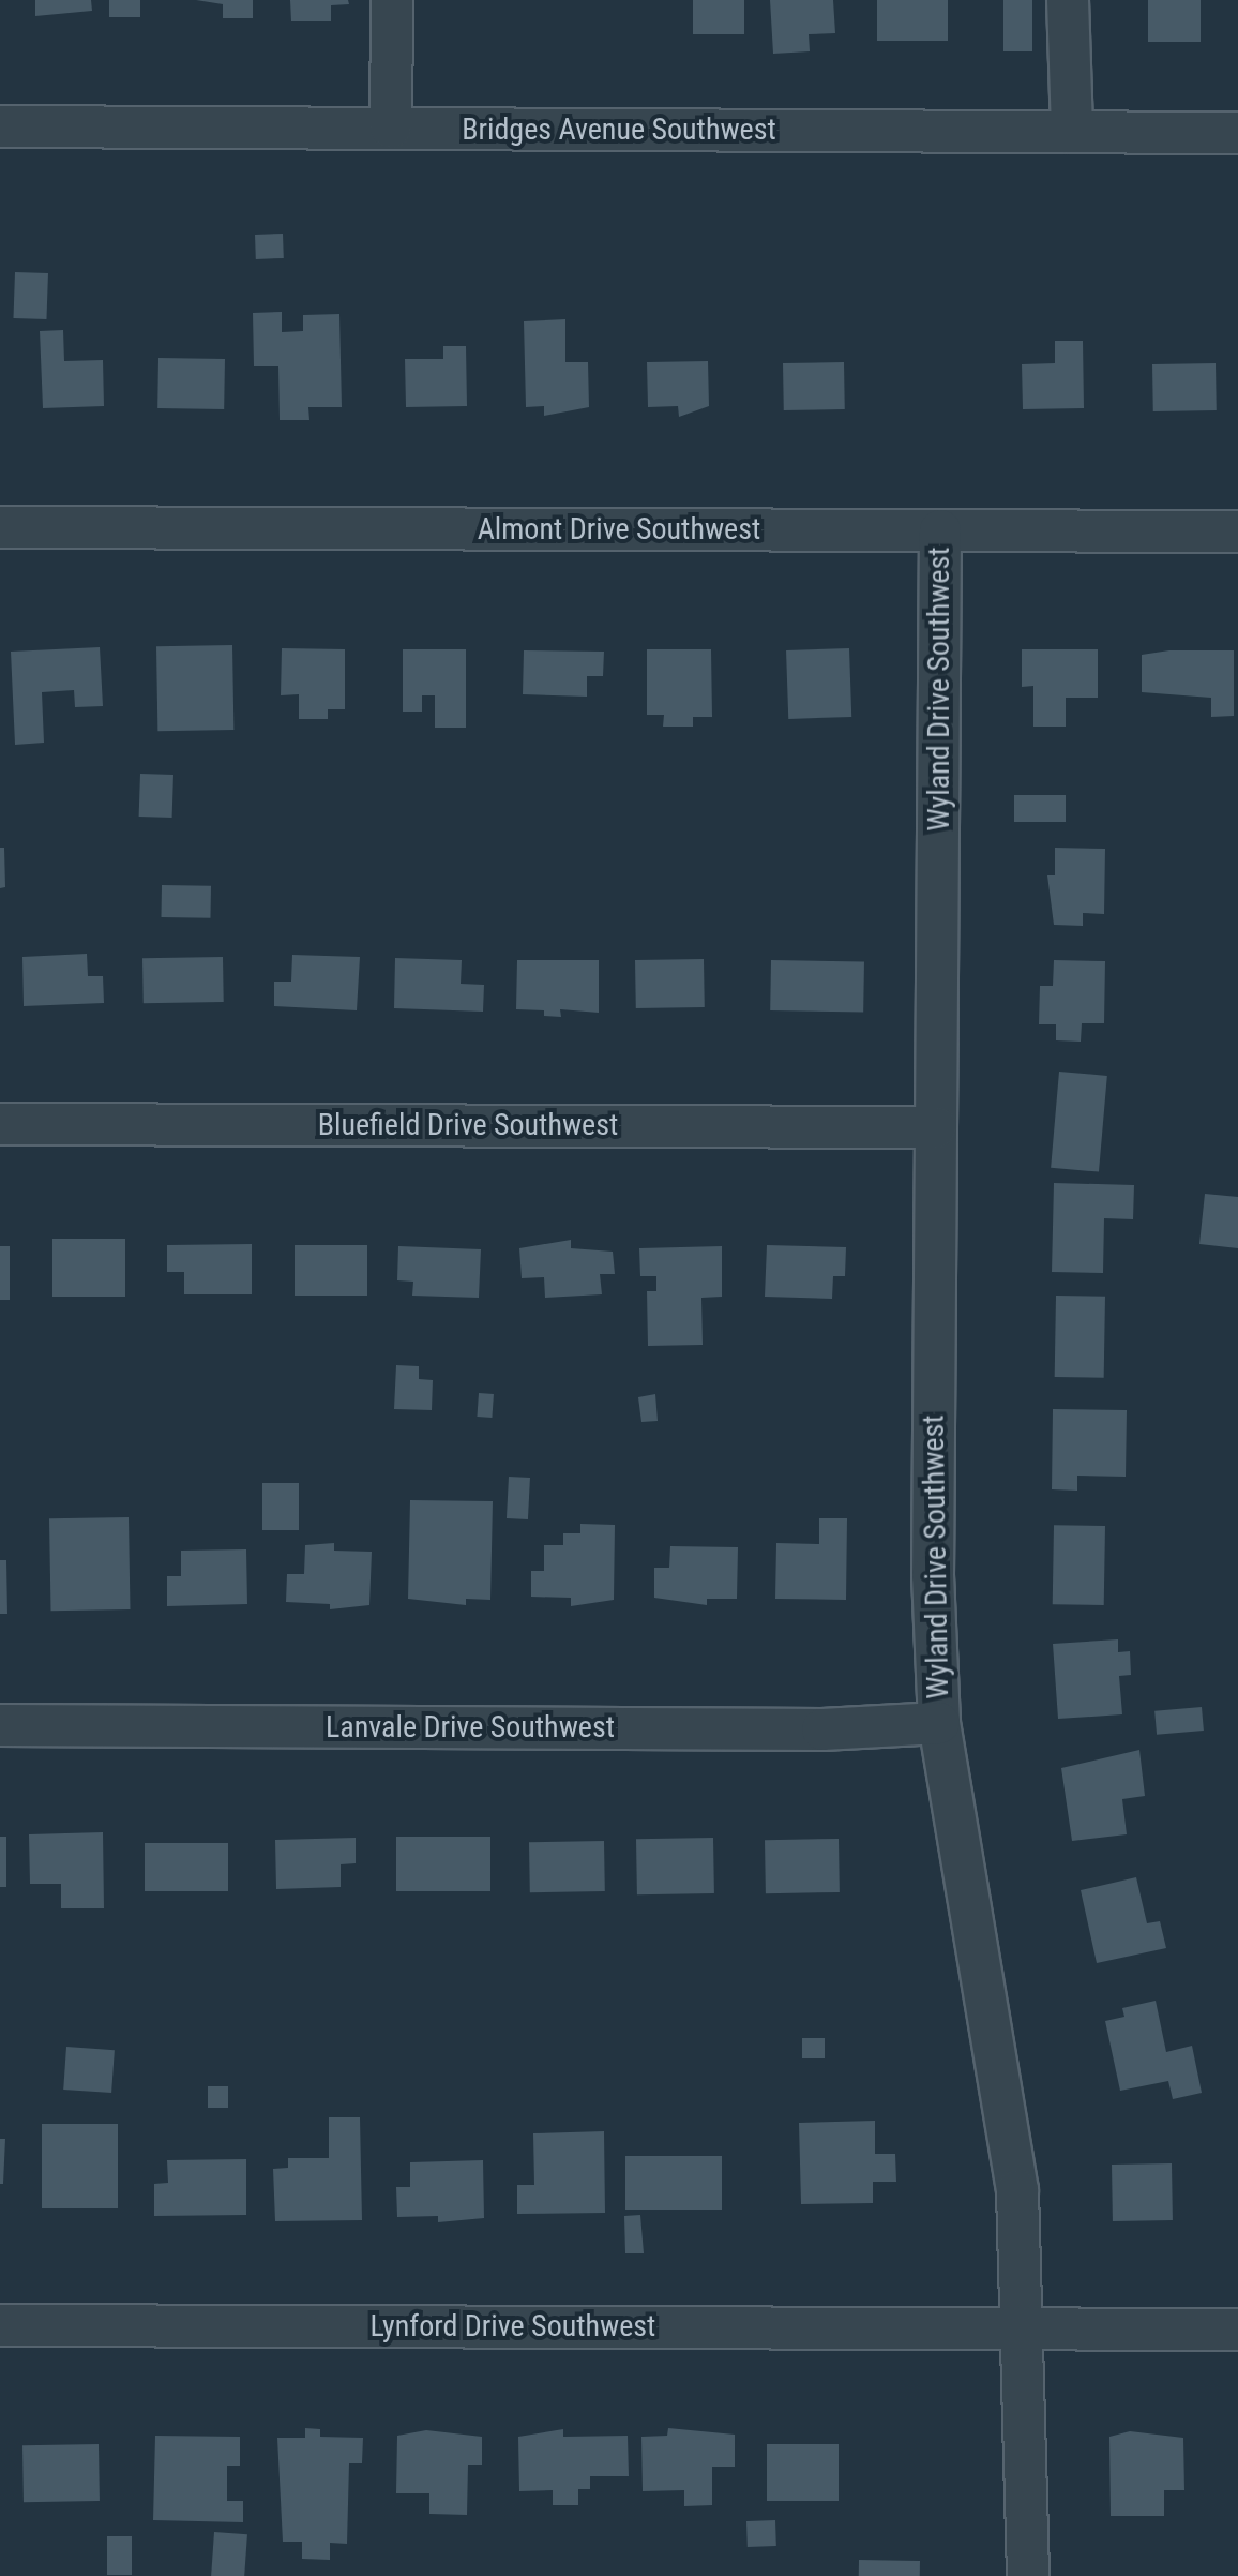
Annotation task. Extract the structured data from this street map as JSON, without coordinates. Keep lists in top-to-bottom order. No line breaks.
{"streets":{"street":["Bridges Avenue Southwest","Almont Drive Southwest","Wyland Drive Southwest","Bluefield Drive Southwest","Lanvale Drive Southwest","Lynford Drive Southwest"]},"crossings":[["Almont Drive Southwest","Wyland Drive Southwest"],["Wyland Drive Southwest","Bluefield Drive Southwest"],["Wyland Drive Southwest","Lanvale Drive Southwest"],["Wyland Drive Southwest","Lynford Drive Southwest"]]}
